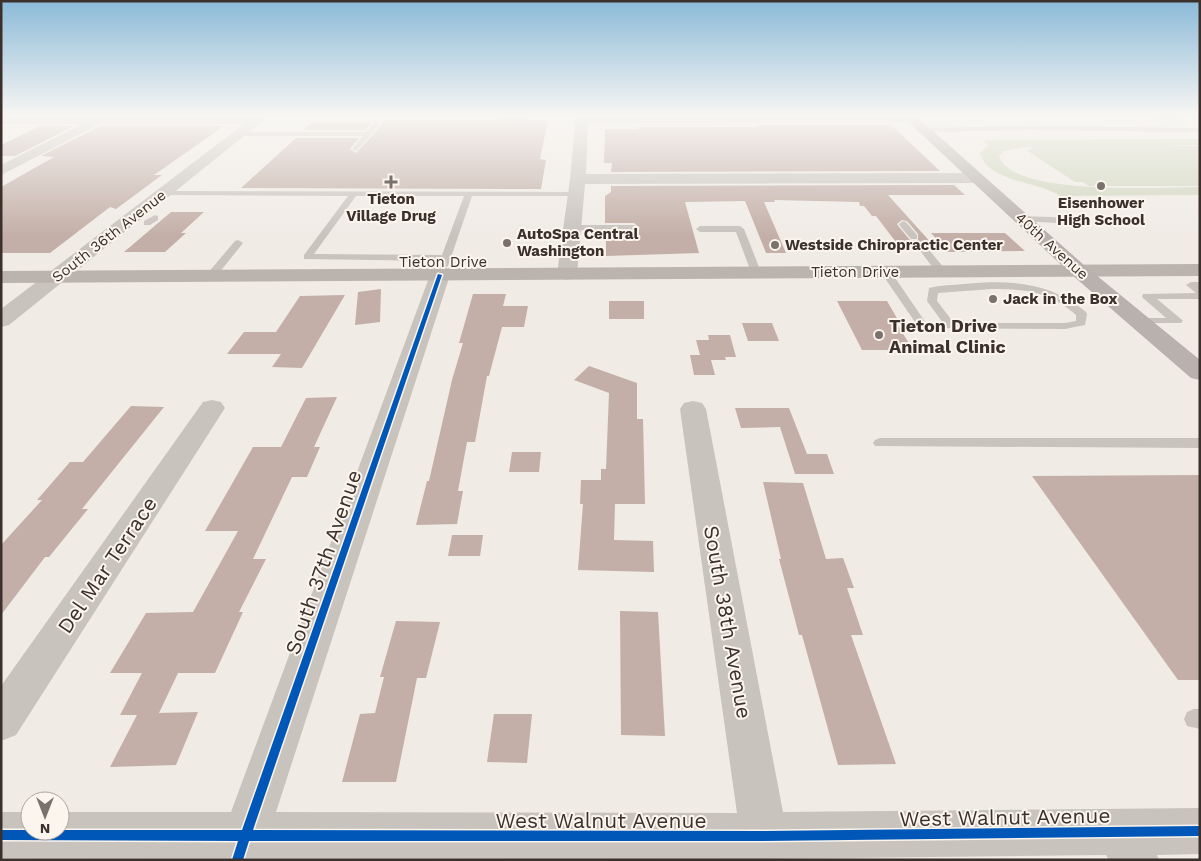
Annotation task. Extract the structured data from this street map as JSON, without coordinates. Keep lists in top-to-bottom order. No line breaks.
{"streets":{"main road":["40th Avenue","Tieton Drive"],"street":["South 36th Avenue","South 37th Avenue","Del Mar Terrace","South 38th Avenue","West Walnut Avenue"]},"crossings":[["South 36th Avenue","Tieton Drive"],["40th Avenue","Tieton Drive"],["Tieton Drive","South 37th Avenue"],["South 37th Avenue","West Walnut Avenue"],["South 38th Avenue","West Walnut Avenue"]],"places":{"health":["Tieton Village Drug"],"other":["Eisenhower High School","AutoSpa Central Washington","Westside Chiropractic Center","Jack in the Box","Tieton Drive Animal Clinic"]},"north":"bottom"}
